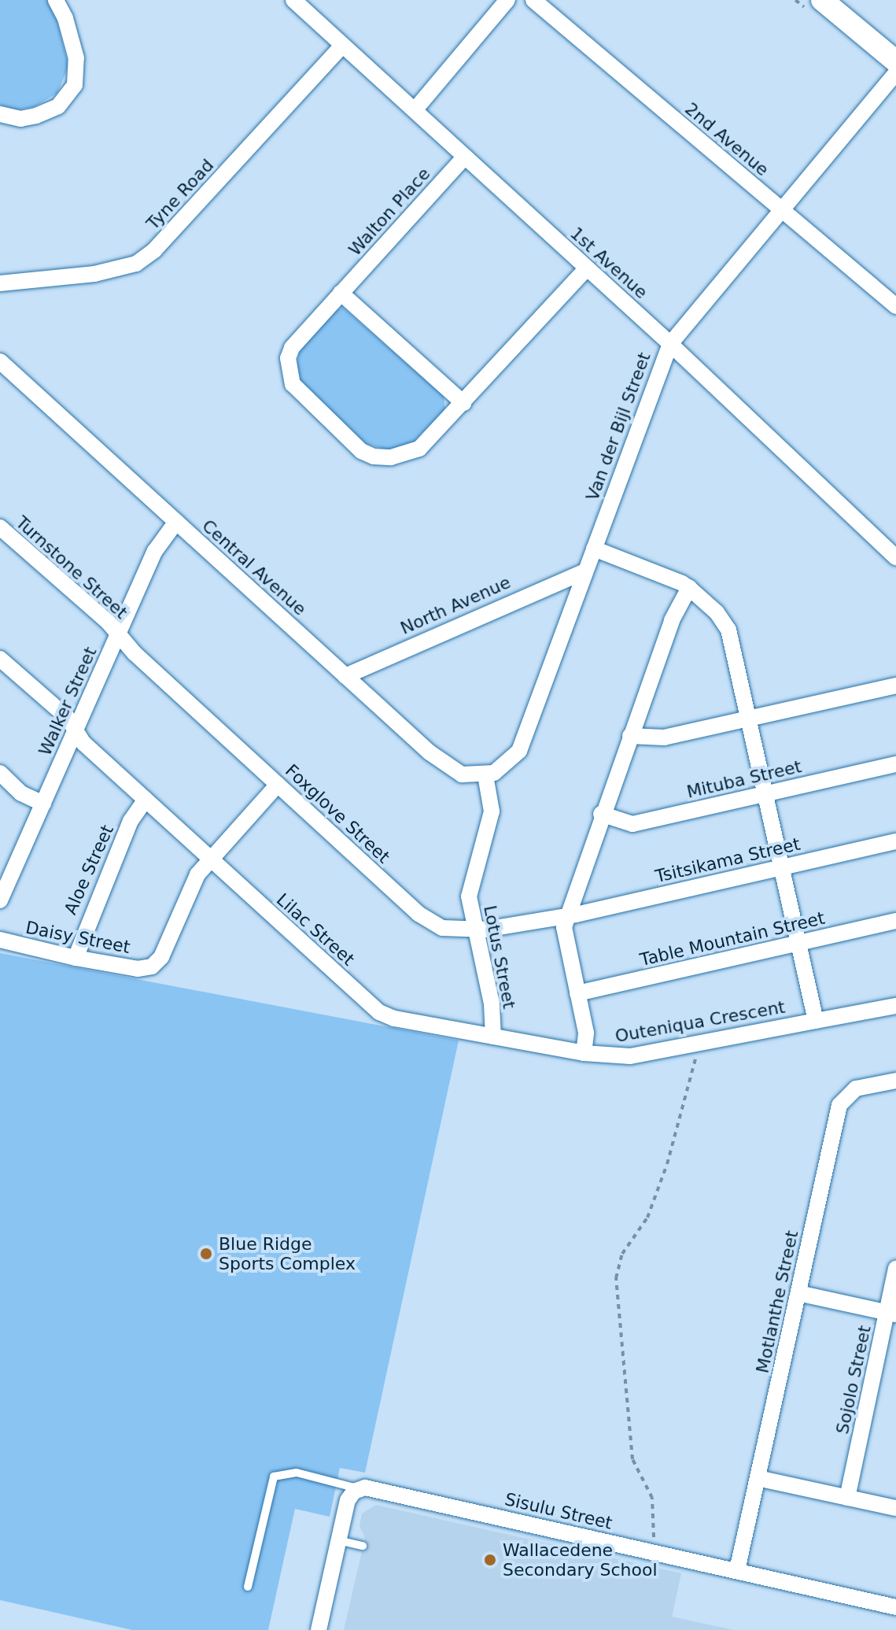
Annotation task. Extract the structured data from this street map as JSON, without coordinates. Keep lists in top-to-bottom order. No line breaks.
{"streets":{"street":["2nd Avenue","Tyne Road","Walton Place","1st Avenue","Van der Bijl Street","Turnstone Street","Central Avenue","North Avenue","Walker Street","Mituba Street","Foxglove Street","Tsitsikama Street","Aloe Street","Lilac Street","Daisy Street","Table Mountain Street","Lotus Street","Outeniqua Crescent","Motlanthe Street","Sojolo Street","Sisulu Street"]},"crossings":[["2nd Avenue","Van der Bijl Street"],["Tyne Road","1st Avenue"],["Walton Place","1st Avenue"],["1st Avenue","Van der Bijl Street"],["Van der Bijl Street","Central Avenue"],["Van der Bijl Street","North Avenue"],["Van der Bijl Street","Lotus Street"],["Turnstone Street","Walker Street"],["Turnstone Street","Foxglove Street"],["Central Avenue","North Avenue"],["Central Avenue","Walker Street"],["Central Avenue","Lotus Street"],["Walker Street","Foxglove Street"],["Walker Street","Lilac Street"],["Foxglove Street","Tsitsikama Street"],["Foxglove Street","Daisy Street"],["Foxglove Street","Lotus Street"],["Aloe Street","Lilac Street"],["Aloe Street","Daisy Street"],["Lilac Street","Daisy Street"],["Lilac Street","Lotus Street"],["Lilac Street","Outeniqua Crescent"],["Motlanthe Street","Sisulu Street"]],"places":["Blue Ridge Sports Complex","Wallacedene Secondary School"]}
